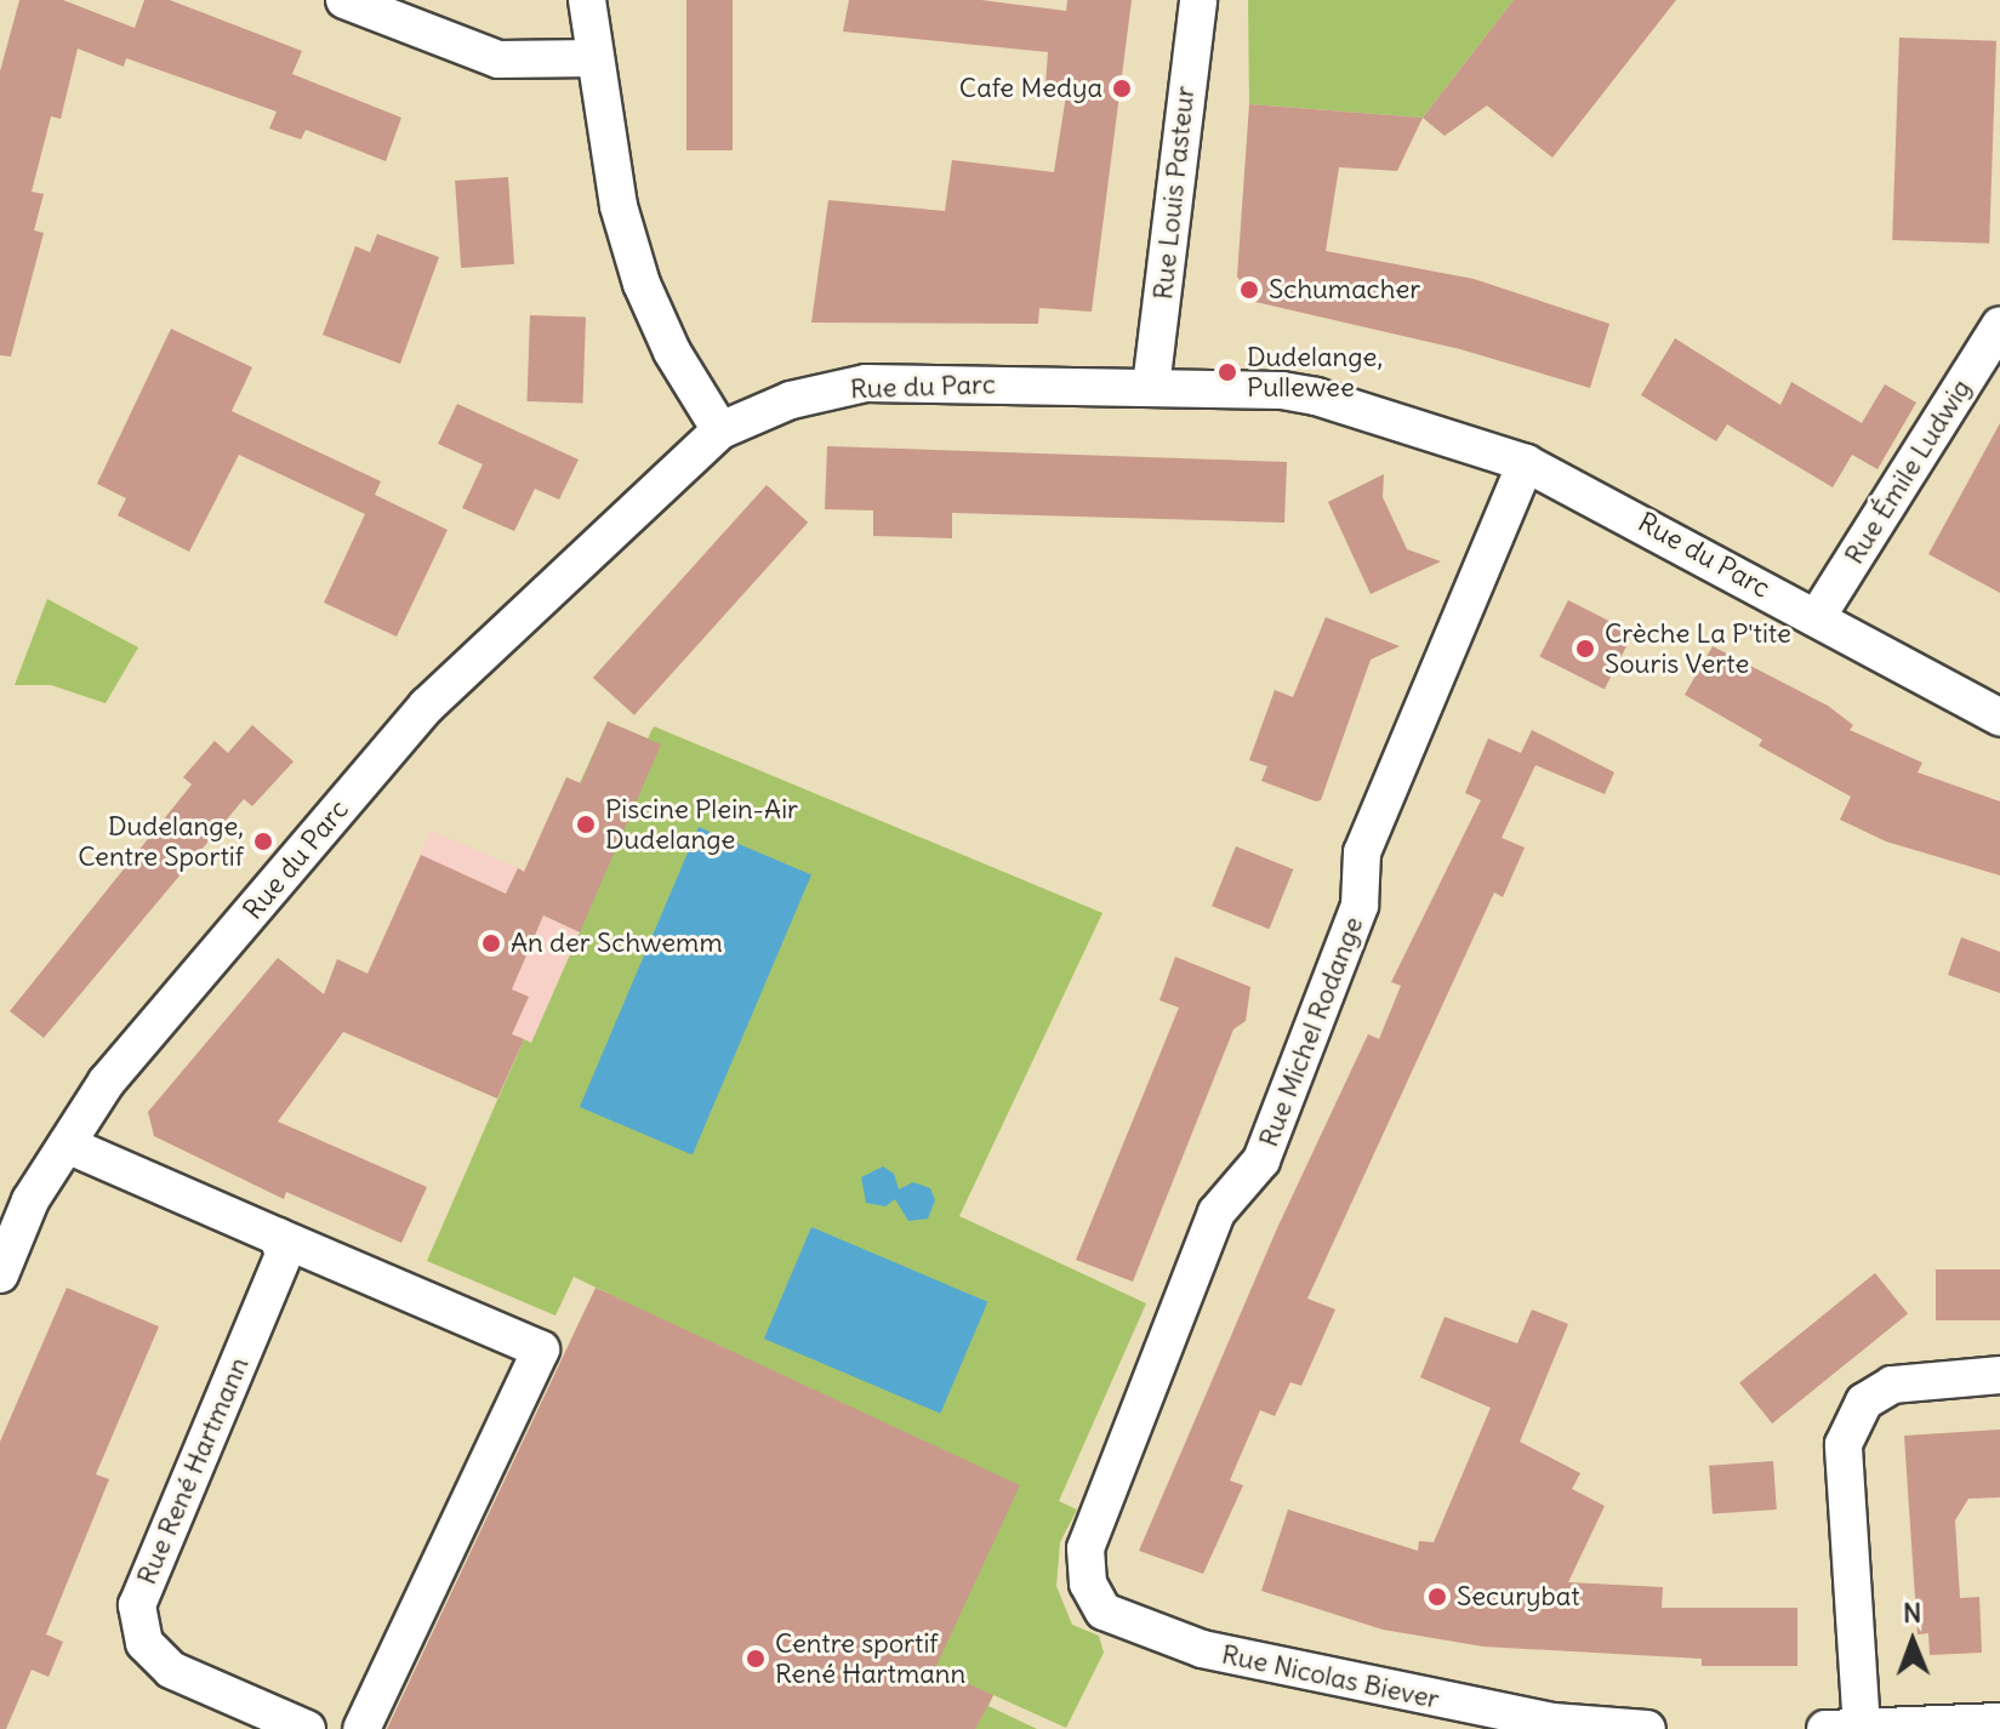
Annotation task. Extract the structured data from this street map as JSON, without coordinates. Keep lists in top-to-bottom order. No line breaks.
{"streets":{"street":["Rue Louis Pasteur","Rue du Parc","Rue Émile Ludwig","Rue Michel Rodange","Rue René Hartmann","Rue Nicolas Biever"]},"crossings":[["Rue Louis Pasteur","Rue du Parc"],["Rue du Parc","Rue Émile Ludwig"],["Rue du Parc","Rue Michel Rodange"],["Rue Michel Rodange","Rue Nicolas Biever"]],"places":["Cafe Medya","Schumacher","Dudelange, Pullewee","Crèche La P'tite Souris Verte","Piscine Plein-Air Dudelange","Dudelange, Centre Sportif","An der Schwemm","Securybat","Centre sportif René Hartmann"],"north":"top"}
